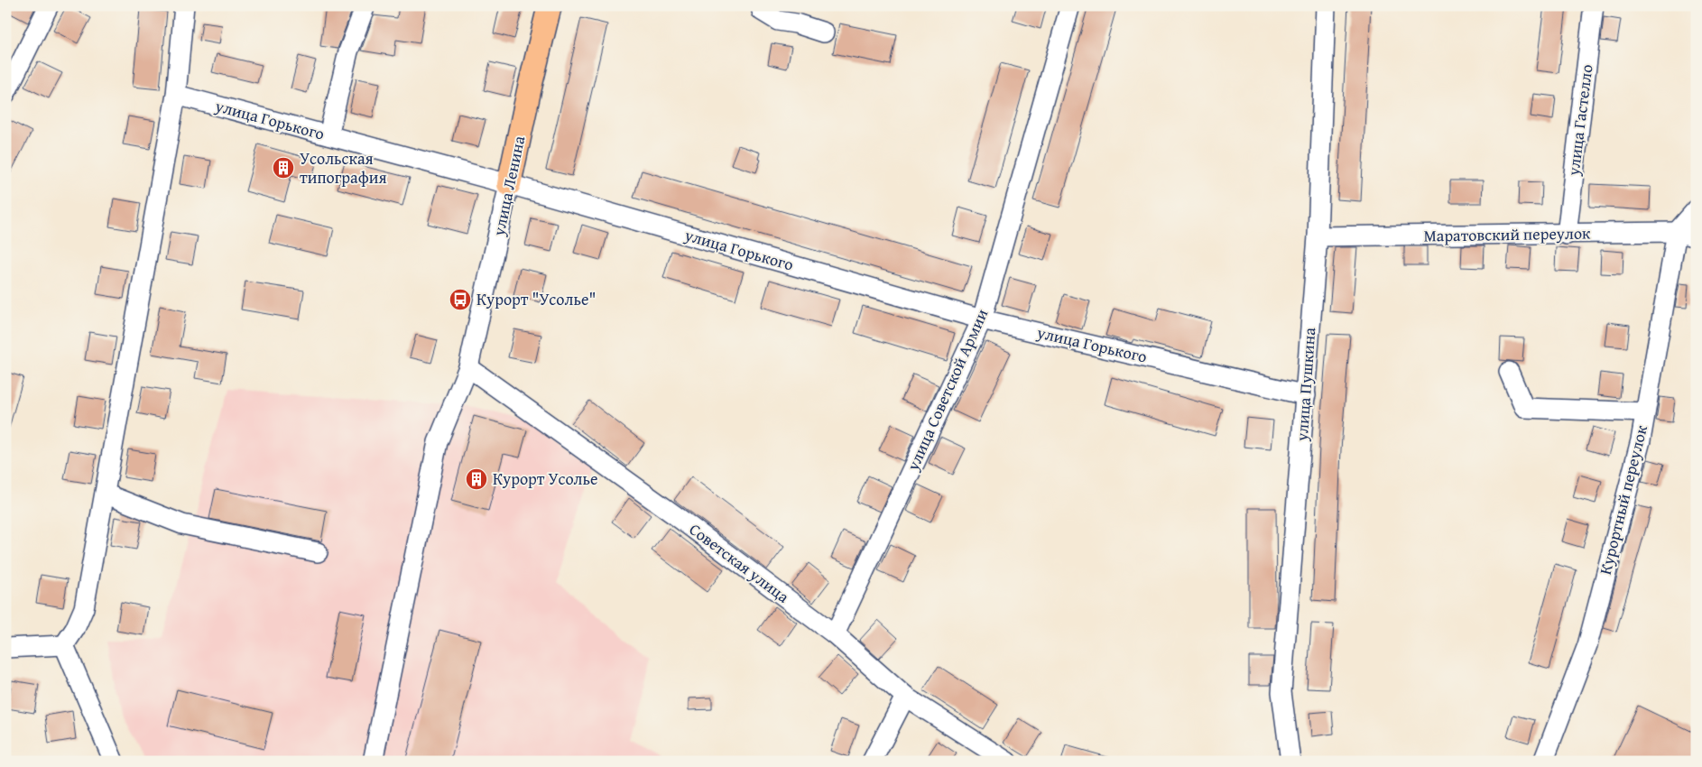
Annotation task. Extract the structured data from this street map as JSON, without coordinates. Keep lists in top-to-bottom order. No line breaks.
{"streets":{"main road":["улица Ленина"],"street":["улица Горького","улица Гастелло","Маратовский переулок","улица Пушкина","улица Советской Армии","Курортный переулок","Советская улица"]},"crossings":[["улица Горького","улица Ленина"],["улица Горького","улица Пушкина"],["улица Горького","улица Советской Армии"],["улица Гастелло","Маратовский переулок"],["улица Ленина","Советская улица"],["Маратовский переулок","улица Пушкина"],["Маратовский переулок","Курортный переулок"],["улица Советской Армии","Советская улица"]],"places":{"building":["Усольская типография","Курорт Усолье"],"bus stop":["Курорт \"Усолье\""]}}
